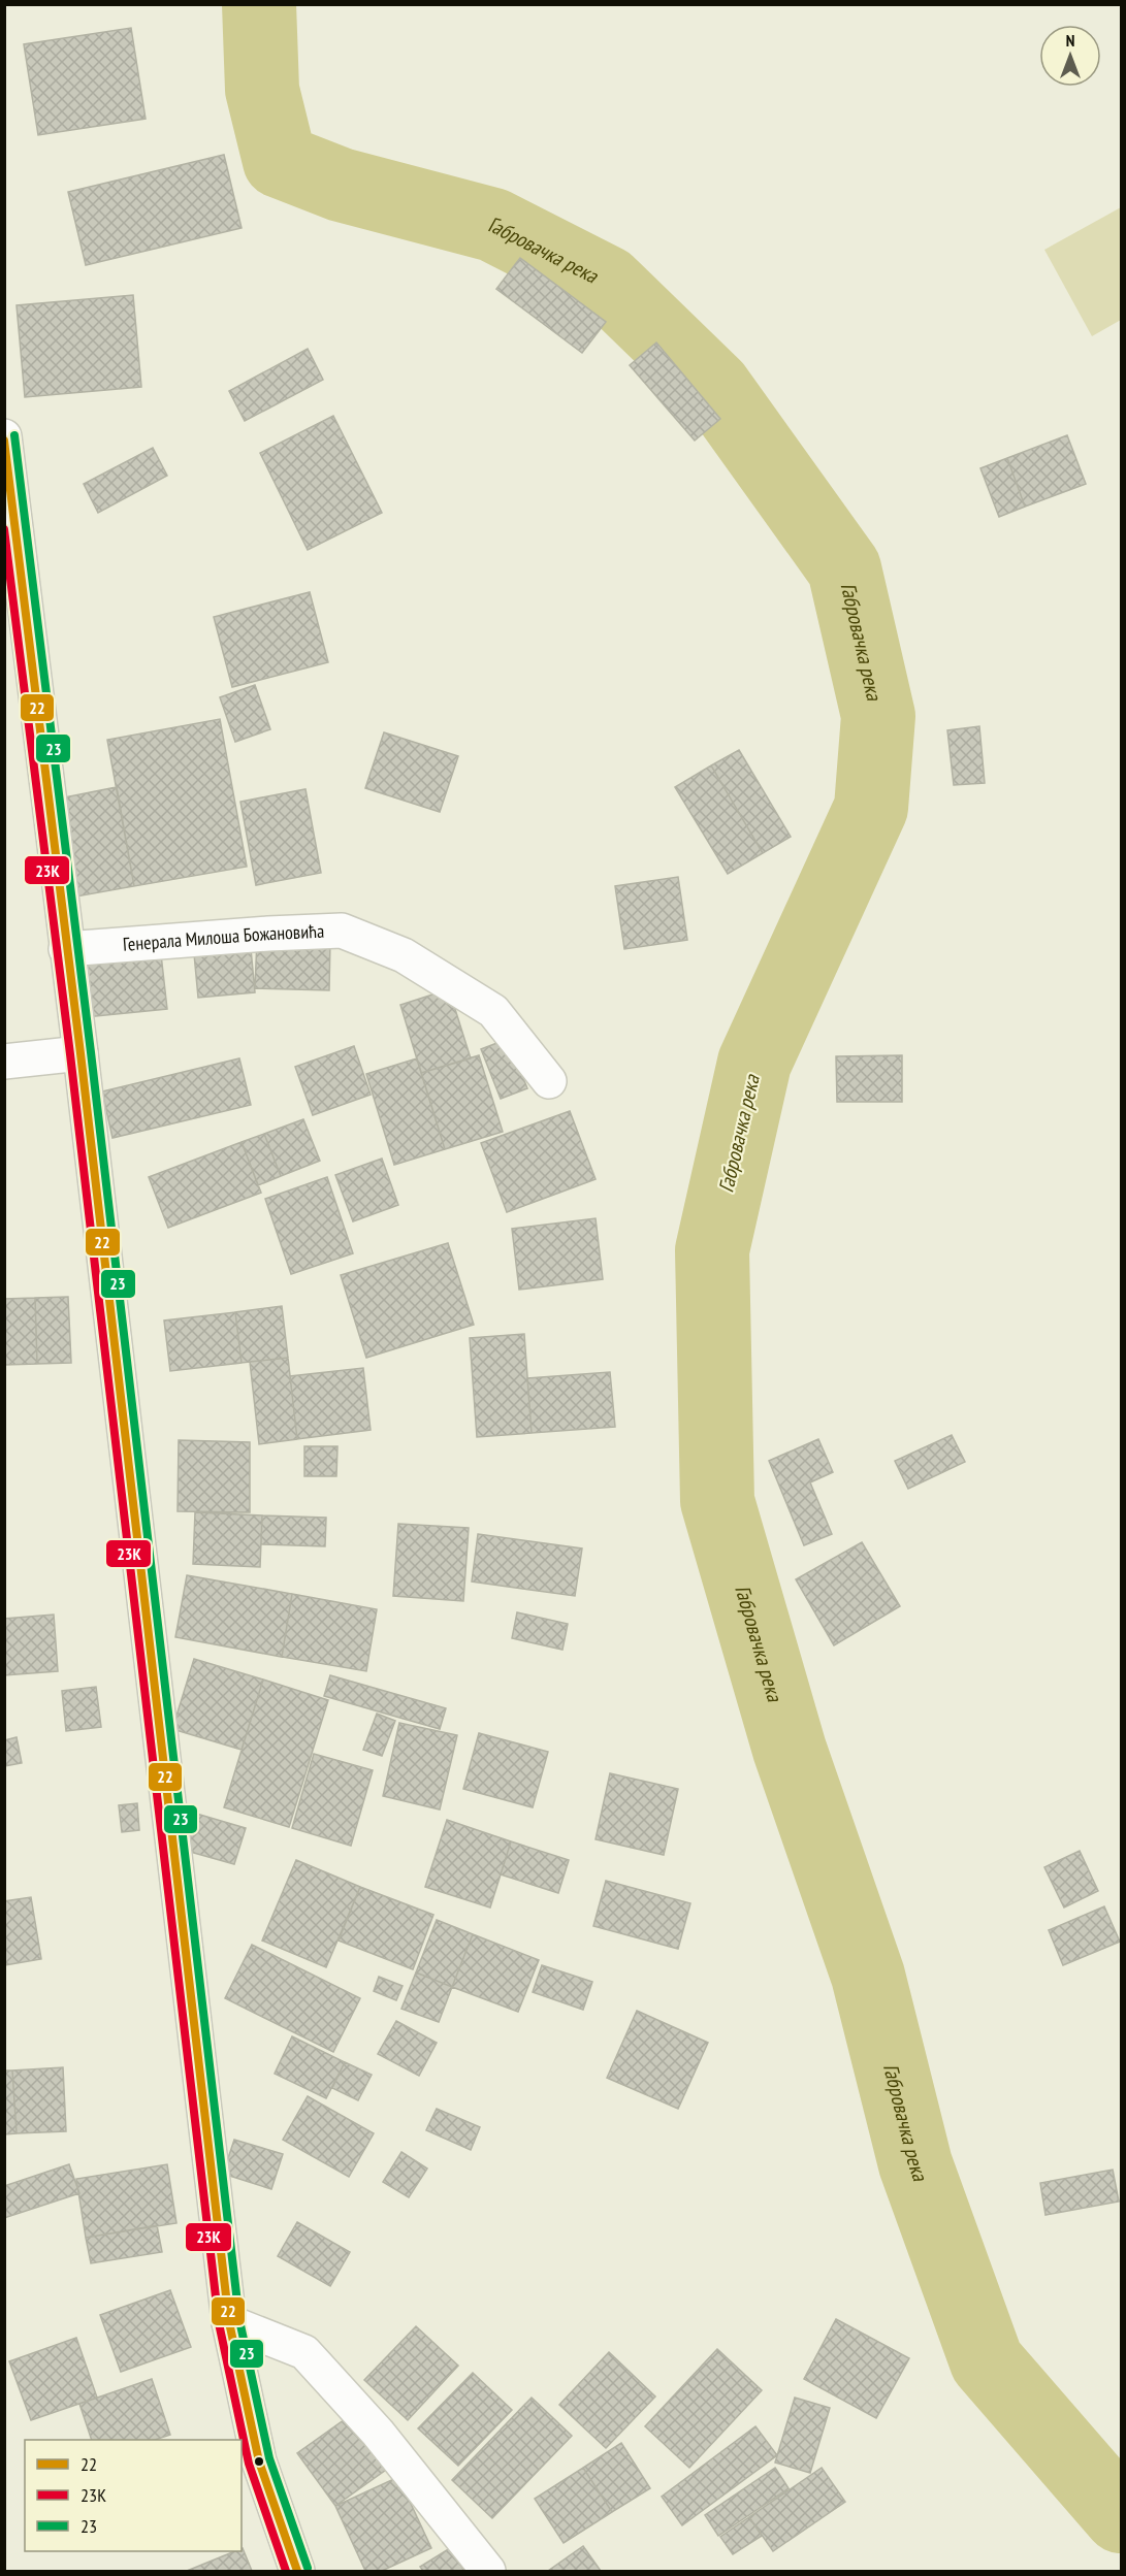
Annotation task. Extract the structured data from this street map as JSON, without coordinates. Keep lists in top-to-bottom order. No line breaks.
{"streets":{"street":["Генерала Милоша Божановића"]},"water":["Габровачка река"],"lines":["transit line 23","transit line 22","transit line 23К"],"legend":["22","23К","23"],"north":"top"}
